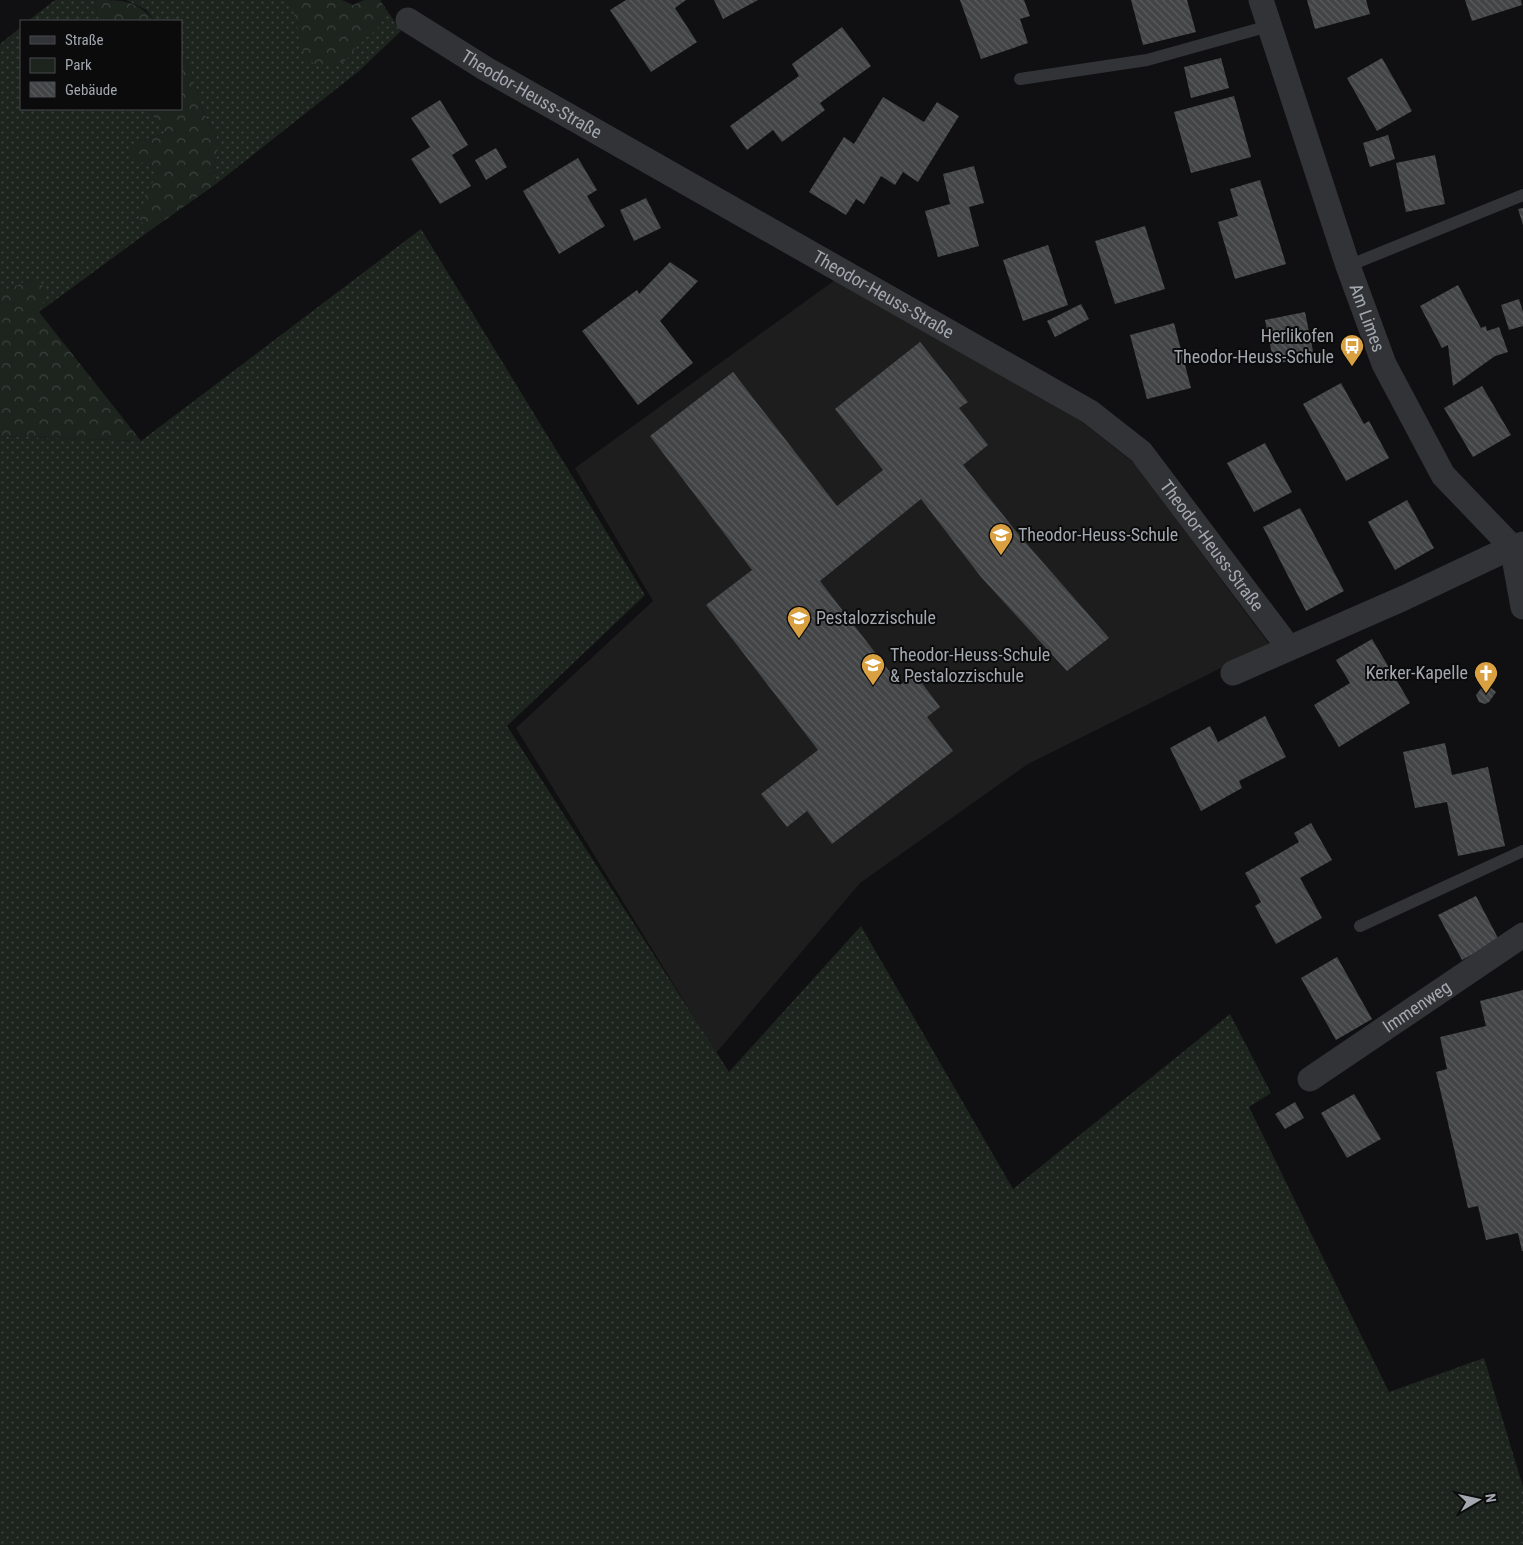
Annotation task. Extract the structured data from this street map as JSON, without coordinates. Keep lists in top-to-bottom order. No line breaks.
{"streets":{"street":["Theodor-Heuss-Straße","Am Limes","Immenweg"]},"places":{"bus stop":["Herlikofen Theodor-Heuss-Schule"],"school or university":["Theodor-Heuss-Schule","Pestalozzischule","Theodor-Heuss-Schule & Pestalozzischule"],"church":["Kerker-Kapelle"]},"legend":["Straße","Park","Gebäude"],"north":"right"}
